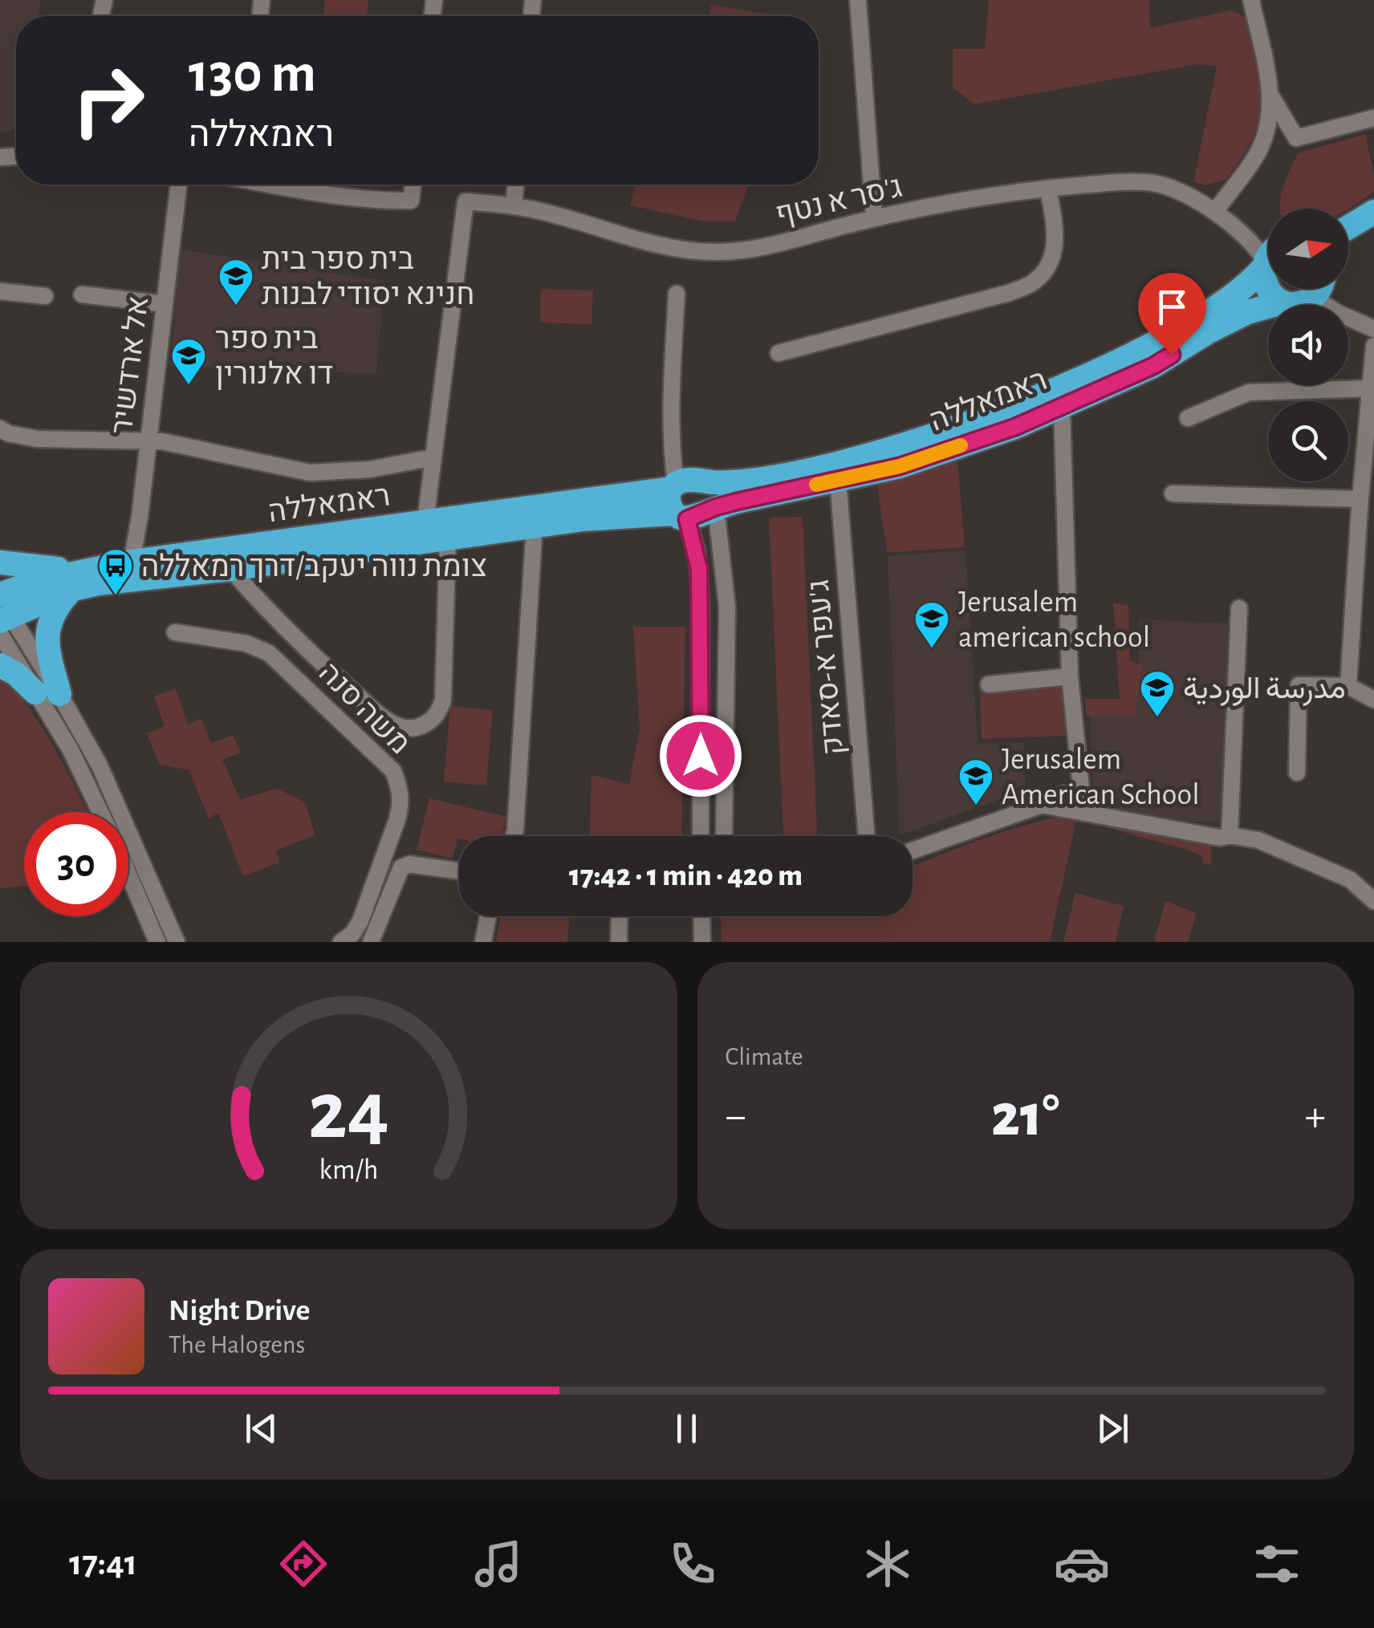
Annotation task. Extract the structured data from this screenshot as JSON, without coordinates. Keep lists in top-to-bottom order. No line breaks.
{"streets":{"highway":["ראמאללה"],"street":["ג'סר א נטף","אל ארדשיר","ג'עפר א-סאדק","משה סנה"]},"crossings":[["ג'סר א נטף","ראמאללה"],["אל ארדשיר","ראמאללה"],["ראמאללה","ג'עפר א-סאדק"]],"places":{"school or university":["בית ספר בית חנינא יסודי לבנות","בית ספר דו אלנורין","Jerusalem american school","مدرسة الوردية","Jerusalem American School"],"bus stop":["צומת נווה יעקב/דרך רמאללה"]},"north":"right","page":{"turn":["130 m","ראמאללה"],"limit":"30","trip":"17:42 · 1 min · 420 m","tile":"Climate","heat":["−","21°","+"],"song":["Night Drive","The Halogens"],"tabs":"17:41","gauge":["24","km/h"]}}
